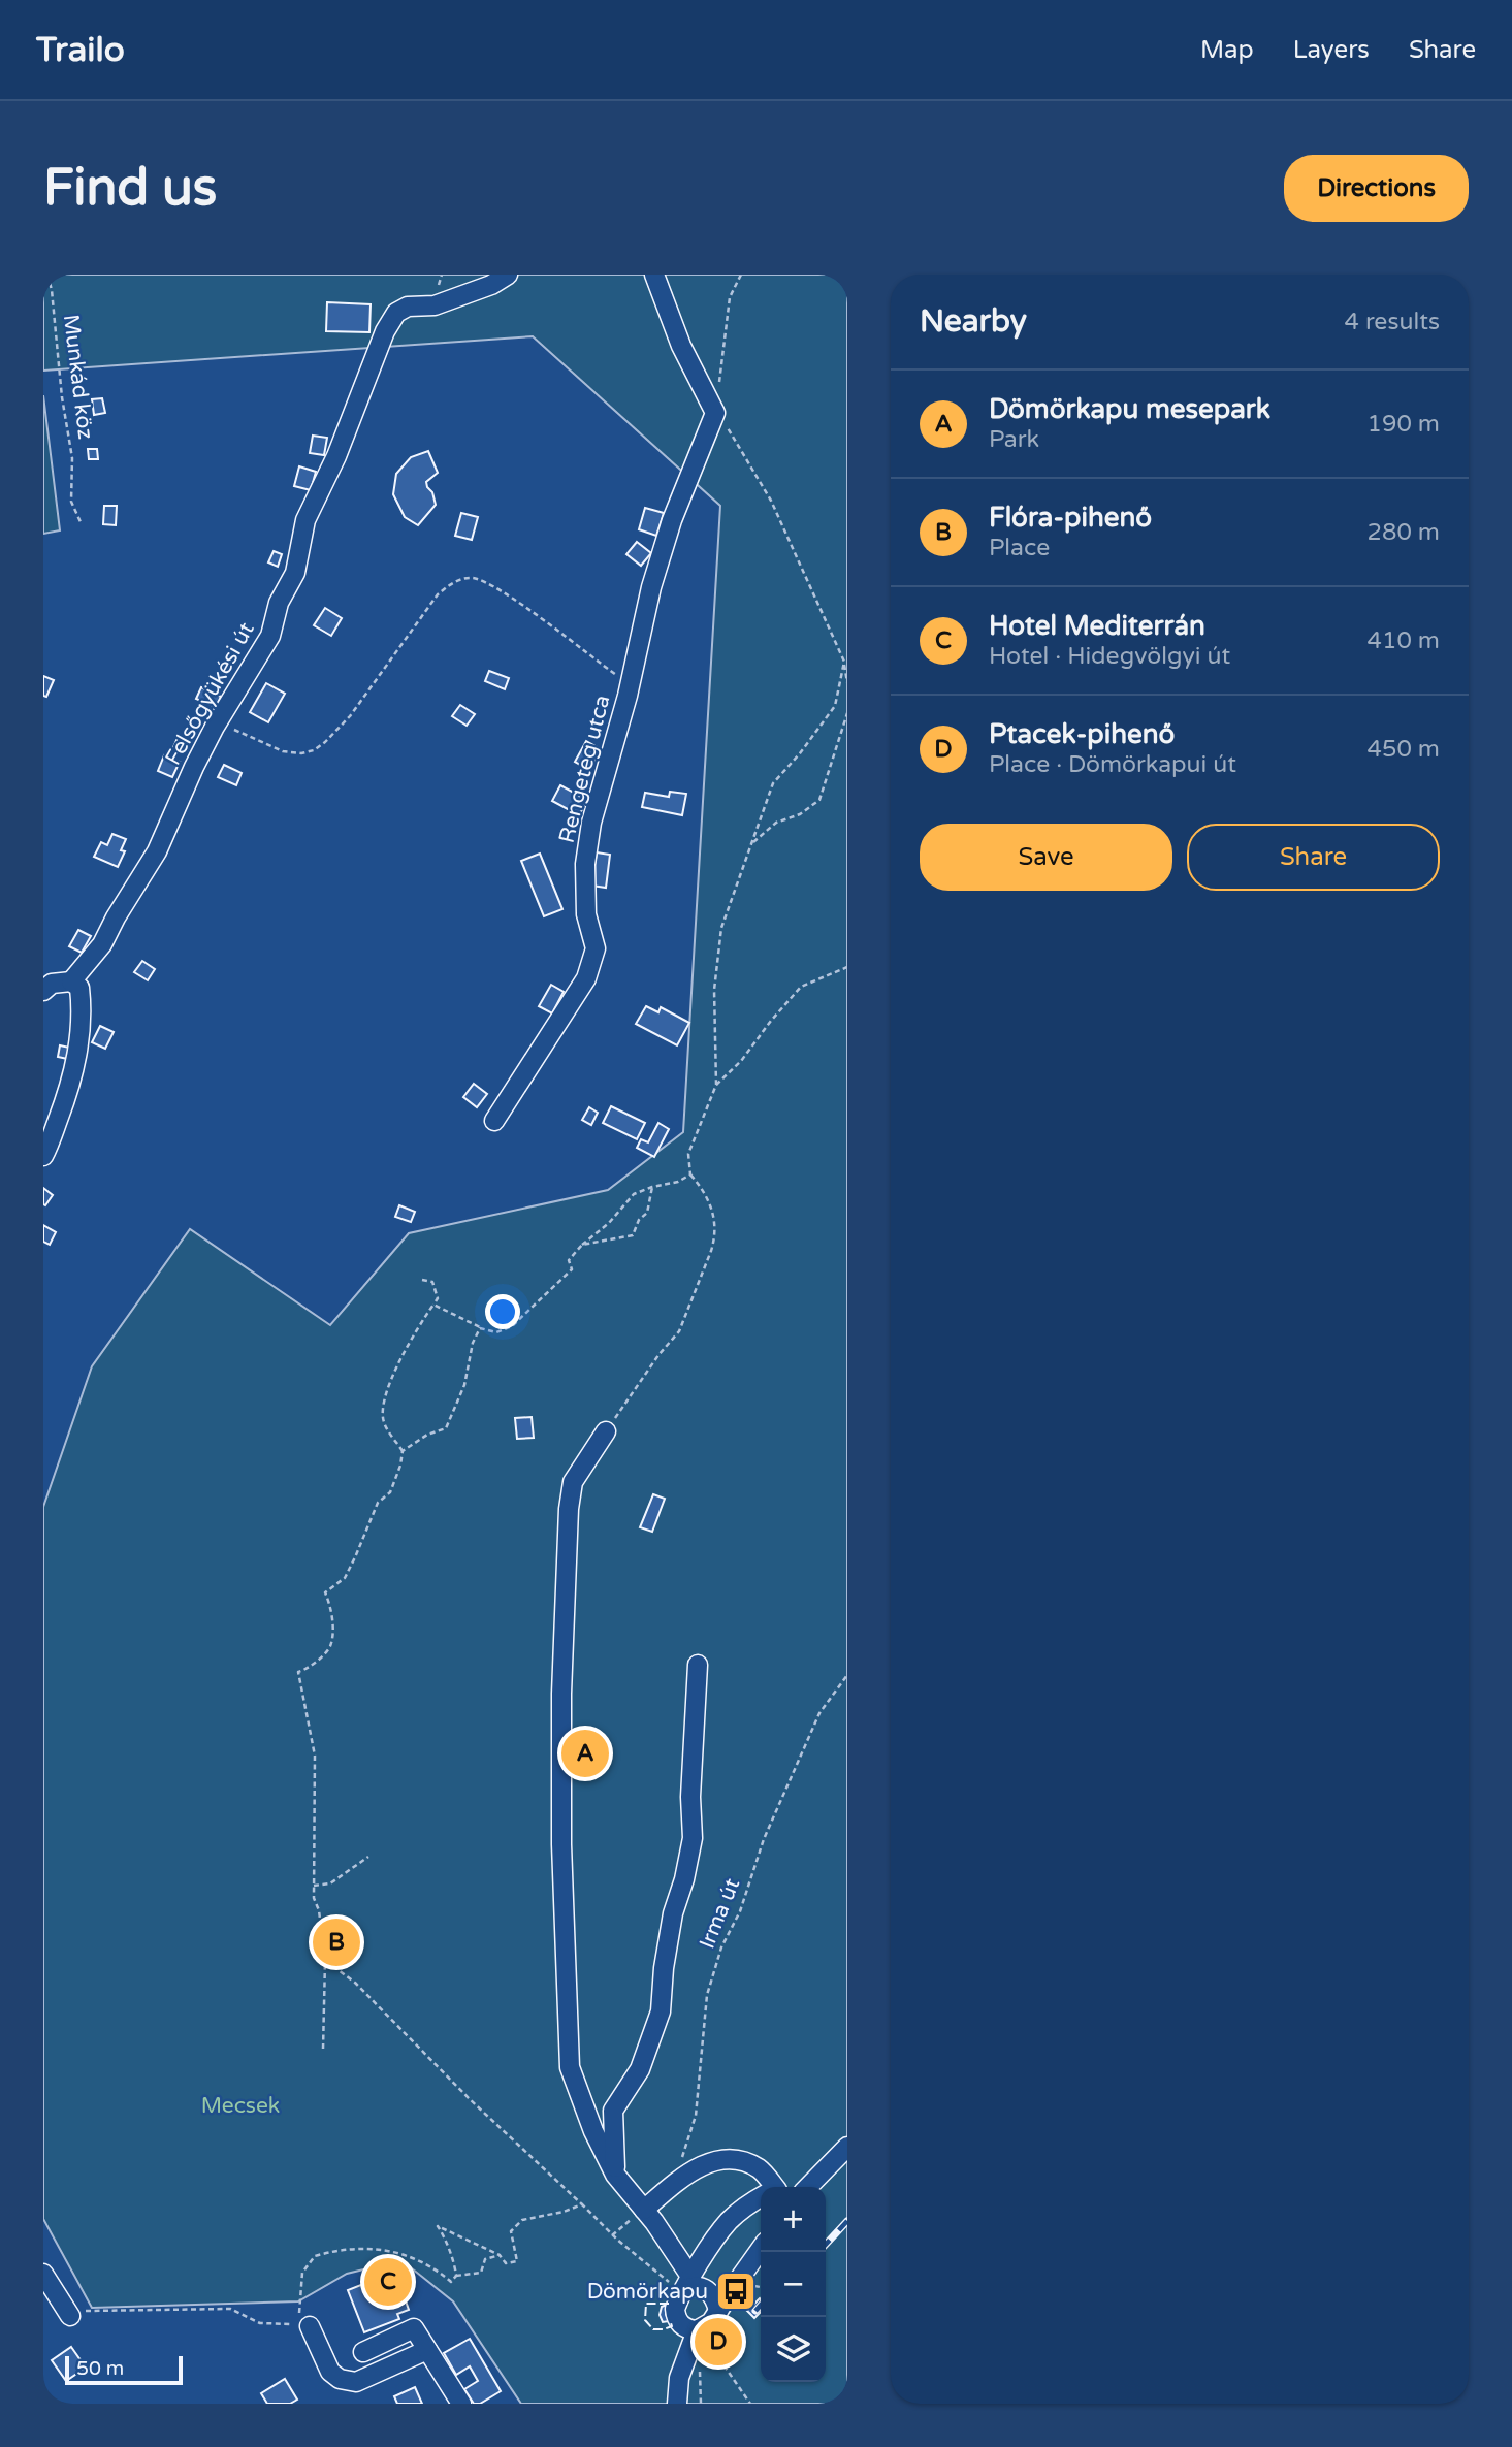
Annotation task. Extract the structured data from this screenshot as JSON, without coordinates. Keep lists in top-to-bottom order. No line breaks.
{"streets":{"street":["Felsőgyükési út","Rengeteg utca"],"path":["Munkád köz","Irma út"]},"parks":["Mecsek"],"places":{"bus stop":["Dömörkapu"]},"scale_bar":"50 m","page":{"header":"Trailo","nav":["Map","Layers","Share"],"buttons":["Directions",["Save","Share"]],"title":"Find us","heading":["Nearby","4 results"],"list":[{"mark":"A","name":"Dömörkapu mesepark","note":"Park","value":"190 m"},{"mark":"B","name":"Flóra-pihenő","note":"Place","value":"280 m"},{"mark":"C","name":"Hotel Mediterrán","note":"Hotel · Hidegvölgyi út","value":"410 m"},{"mark":"D","name":"Ptacek-pihenő","note":"Place · Dömörkapui út","value":"450 m"}],"pins":["A","B","C","D"],"map_buttons":["+","−"],"scale":"50 m"}}
